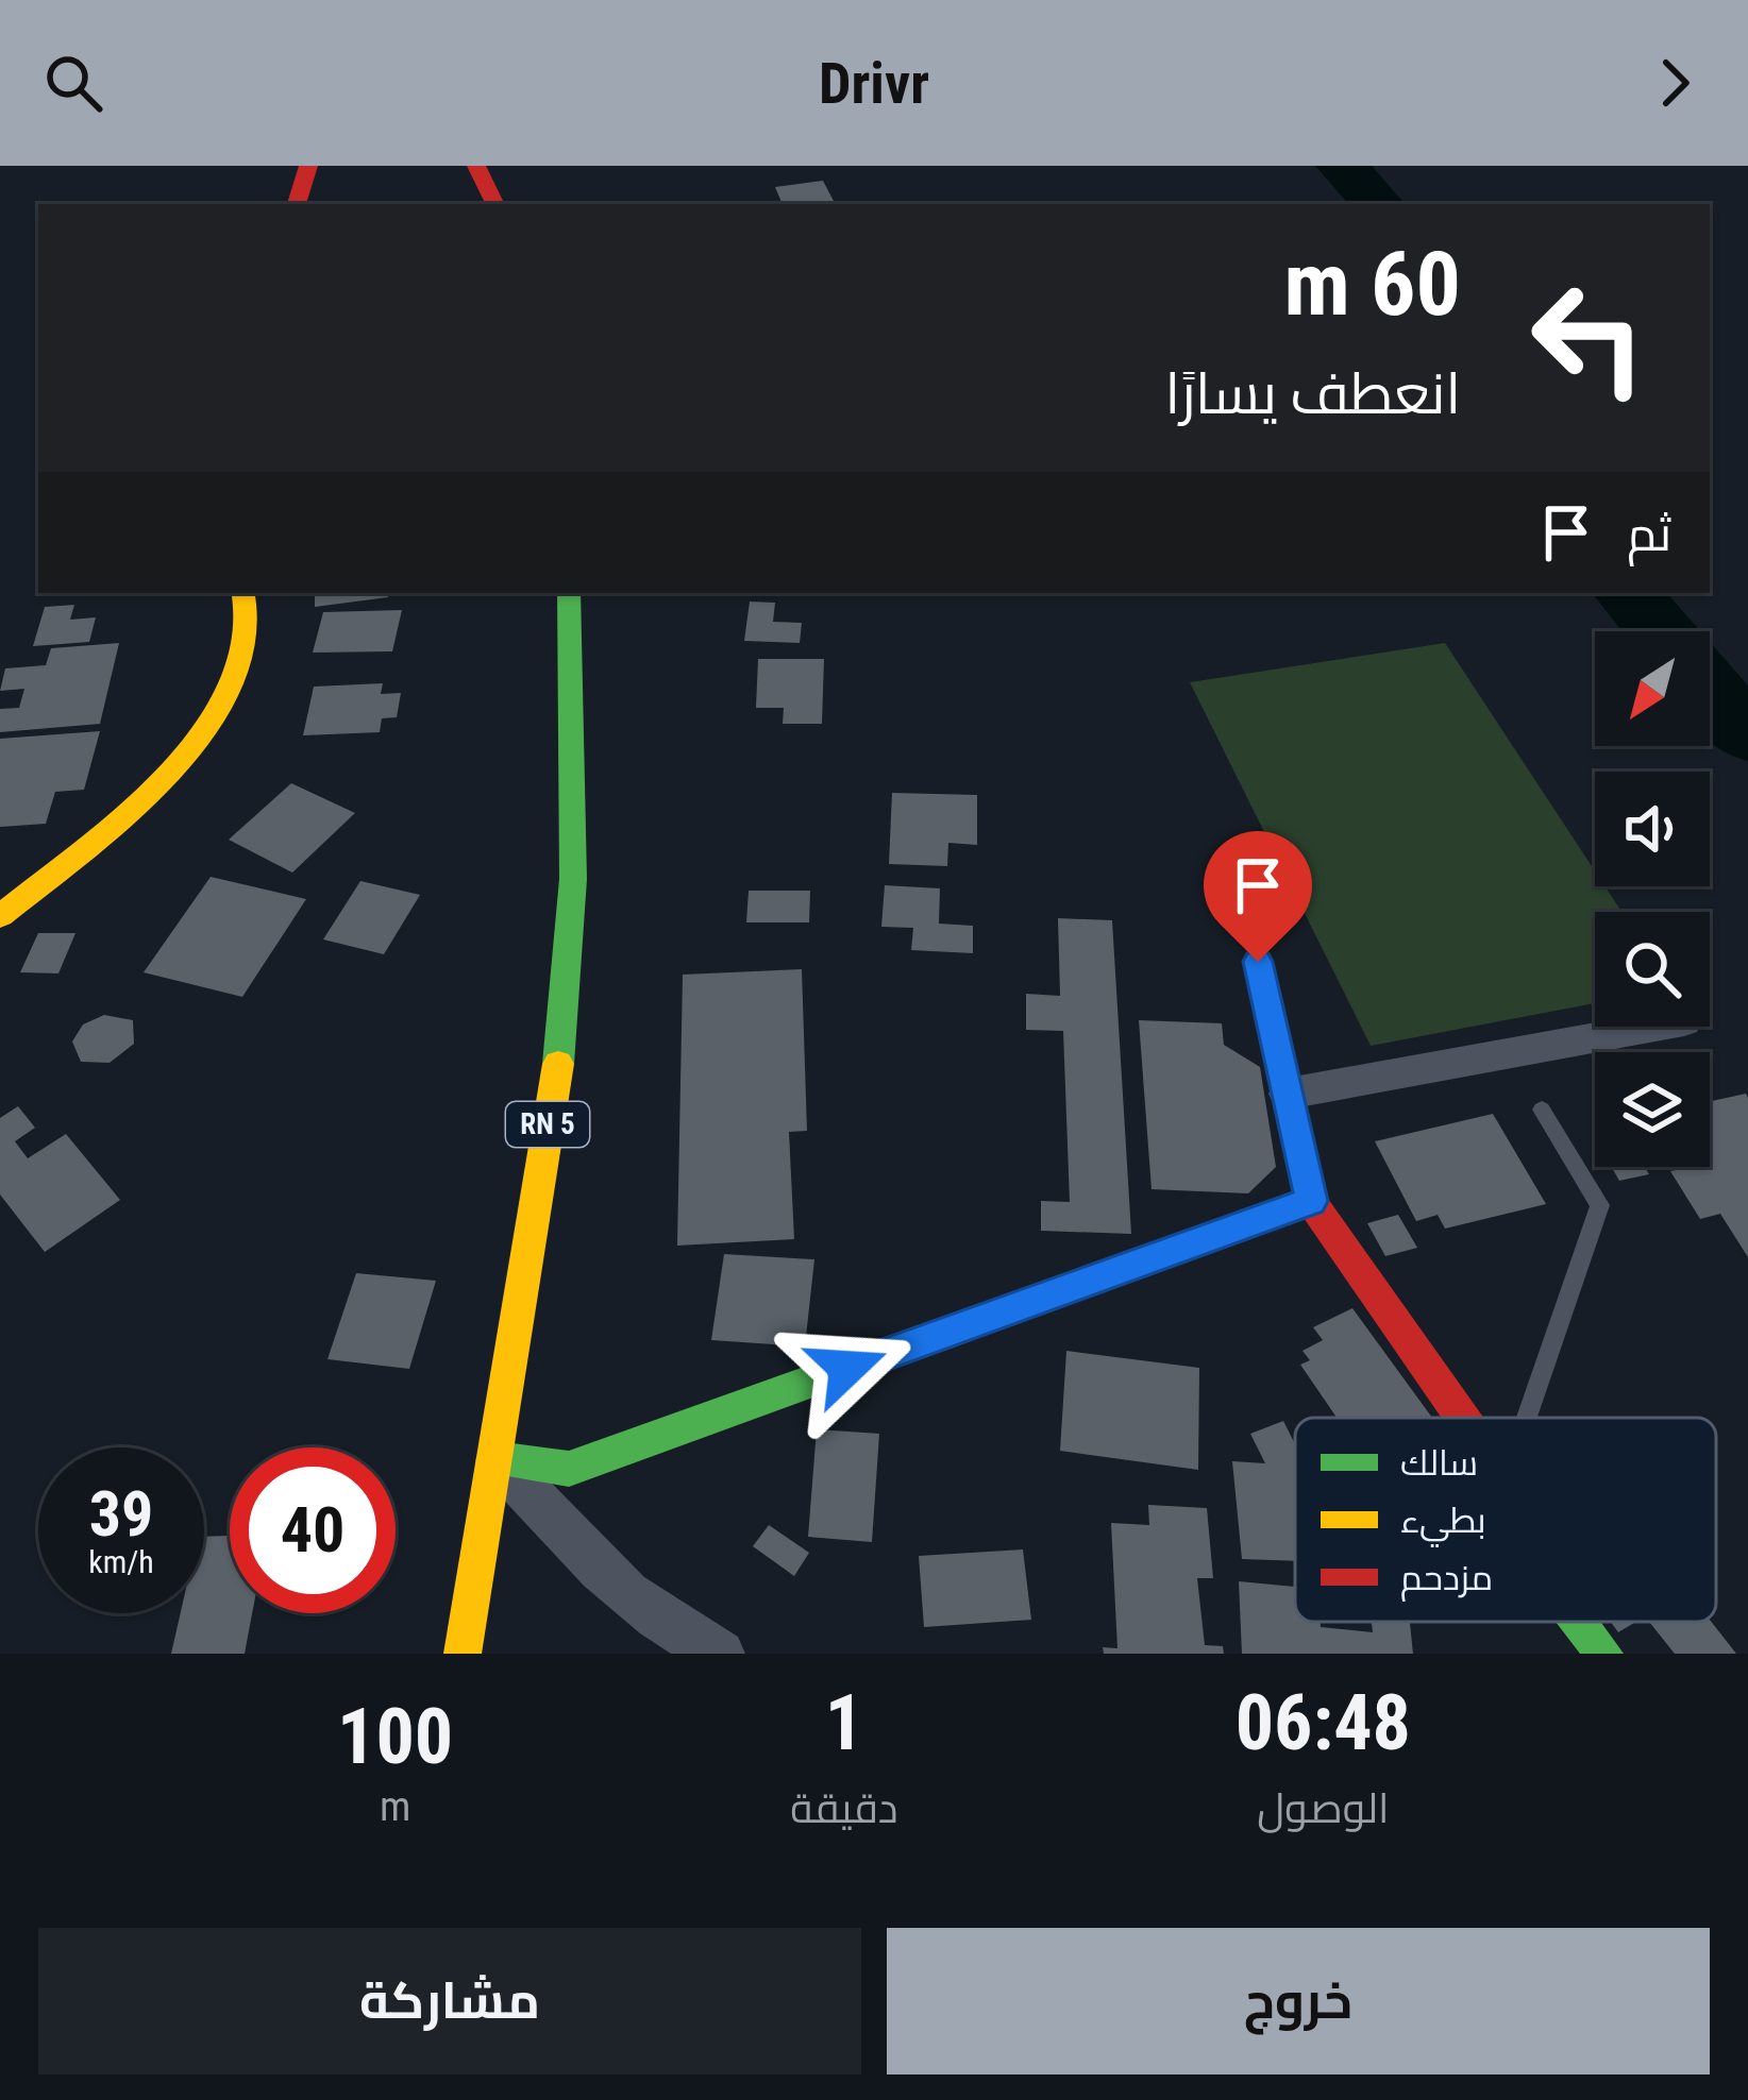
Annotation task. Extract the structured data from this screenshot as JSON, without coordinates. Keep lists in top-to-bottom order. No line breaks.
{"streets":{"main road":["RN 5"]},"legend":["سالك","بطيء","مزدحم"],"north":"bottom left","page":{"header":"Drivr","turn":["60 m","انعطف يسارًا"],"then":"ثم","speed":"39 km/h","limit":"40","eta":["06:48","الوصول","1","دقيقة","100","m"],"buttons":["خروج","مشاركة"]}}
